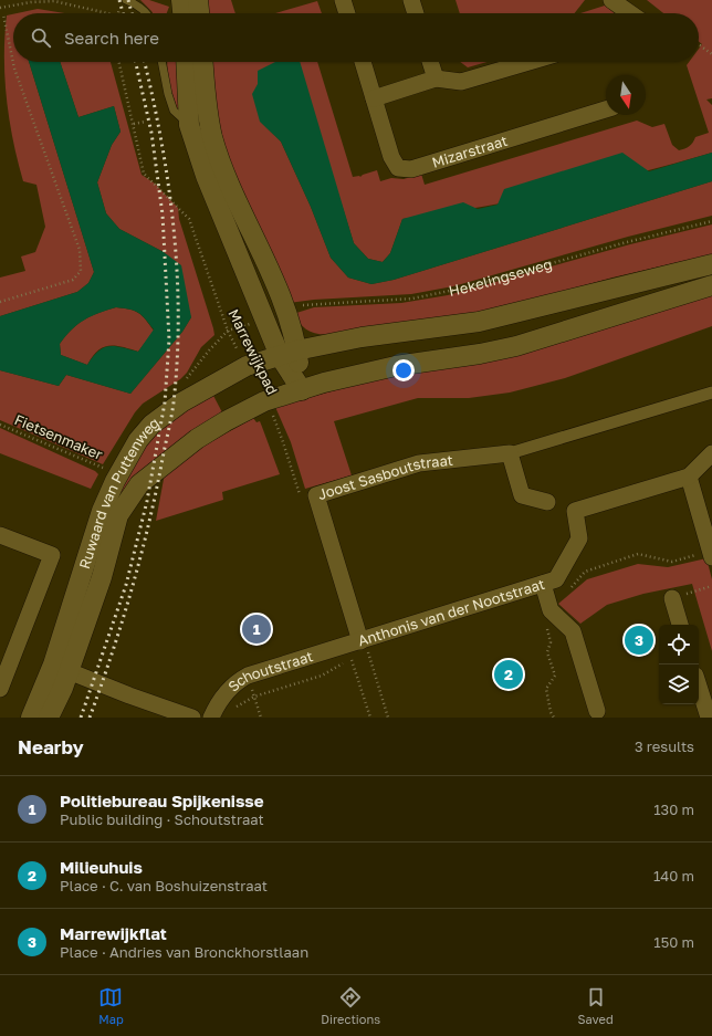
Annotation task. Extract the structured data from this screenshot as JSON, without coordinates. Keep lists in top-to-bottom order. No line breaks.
{"streets":{"street":["Mizarstraat","Joost Sasboutstraat","Ruwaard van Puttenweg","Anthonis van der Nootstraat","Schoutstraat"],"path":["Hekelingseweg","Marrewijkpad","Fietsenmaker"]},"crossings":[["Marrewijkpad","Ruwaard van Puttenweg"],["Joost Sasboutstraat","Anthonis van der Nootstraat"],["Joost Sasboutstraat","Schoutstraat"],["Anthonis van der Nootstraat","Schoutstraat"]],"north":"bottom","page":{"search":"Search here","pins":["1","3","2"],"heading":["Nearby","3 results"],"list":[{"mark":"1","name":"Politiebureau Spijkenisse","note":"Public building · Schoutstraat","value":"130 m"},{"mark":"2","name":"Milieuhuis","note":"Place · C. van Boshuizenstraat","value":"140 m"},{"mark":"3","name":"Marrewijkflat","note":"Place · Andries van Bronckhorstlaan","value":"150 m"}],"nav":["Map","Directions","Saved"]}}
